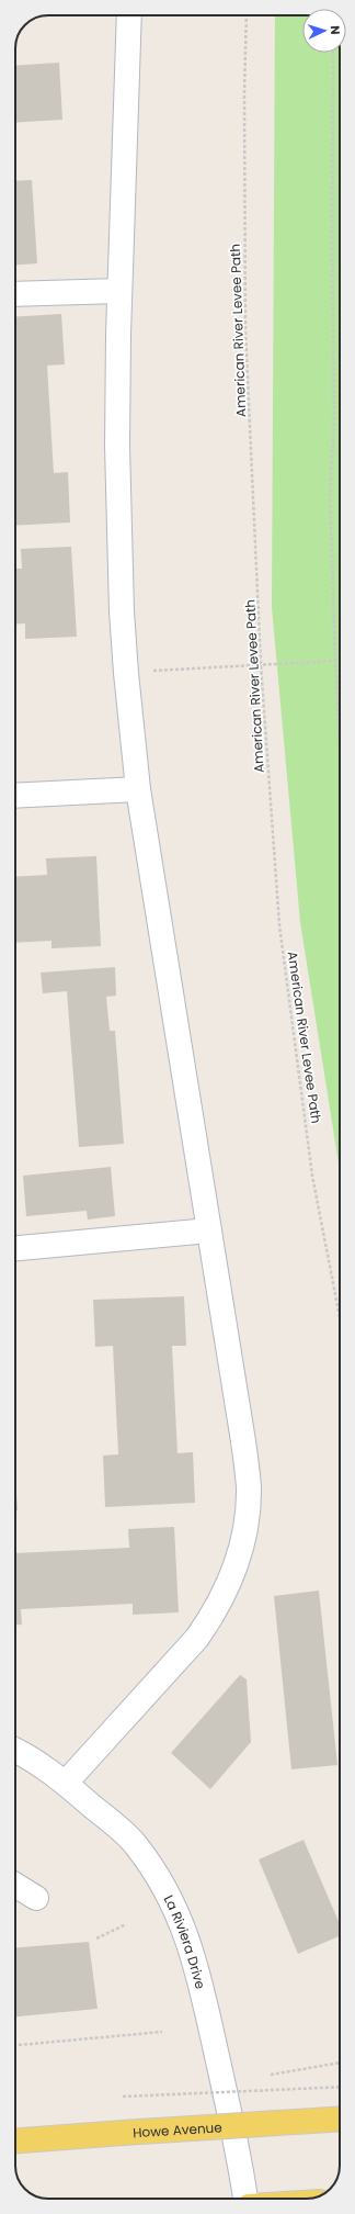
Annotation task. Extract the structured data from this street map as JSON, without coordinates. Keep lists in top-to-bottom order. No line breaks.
{"streets":{"main road":["Howe Avenue"],"street":["La Riviera Drive"],"path":["American River Levee Path"]},"north":"right"}
